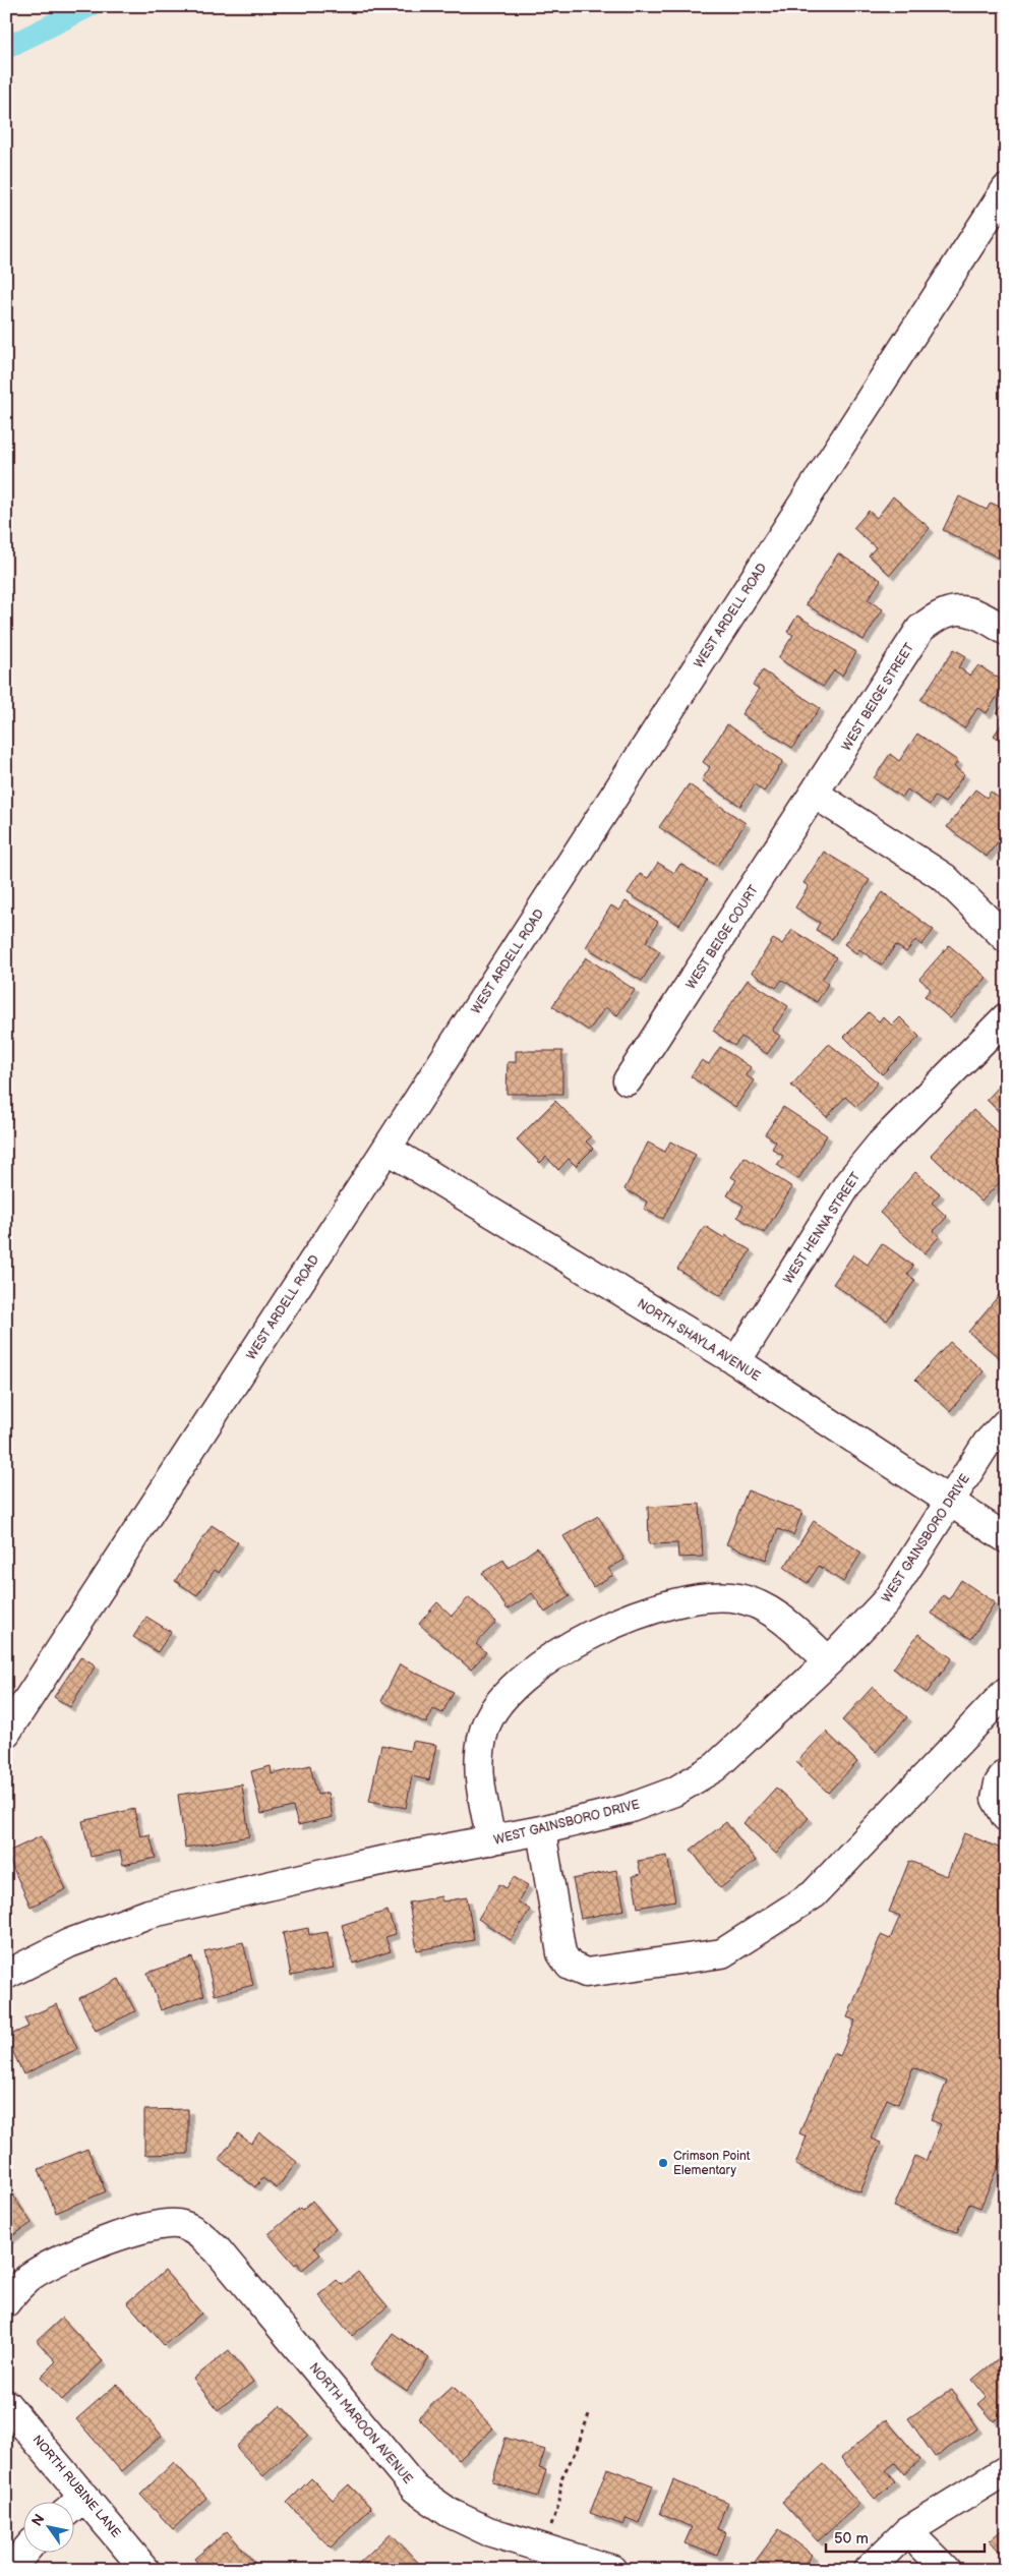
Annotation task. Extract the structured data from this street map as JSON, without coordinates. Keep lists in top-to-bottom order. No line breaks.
{"streets":{"street":["WEST ARDELL ROAD","WEST BEIGE STREET","WEST BEIGE COURT","WEST HENNA STREET","NORTH SHAYLA AVENUE","WEST GAINSBORO DRIVE","NORTH MAROON AVENUE","NORTH RUBINE LANE"]},"crossings":[["WEST ARDELL ROAD","NORTH SHAYLA AVENUE"],["WEST BEIGE STREET","WEST BEIGE COURT"],["WEST HENNA STREET","NORTH SHAYLA AVENUE"],["NORTH SHAYLA AVENUE","WEST GAINSBORO DRIVE"]],"places":["Crimson Point Elementary"],"scale_bar":"50 m","north":"top left"}
